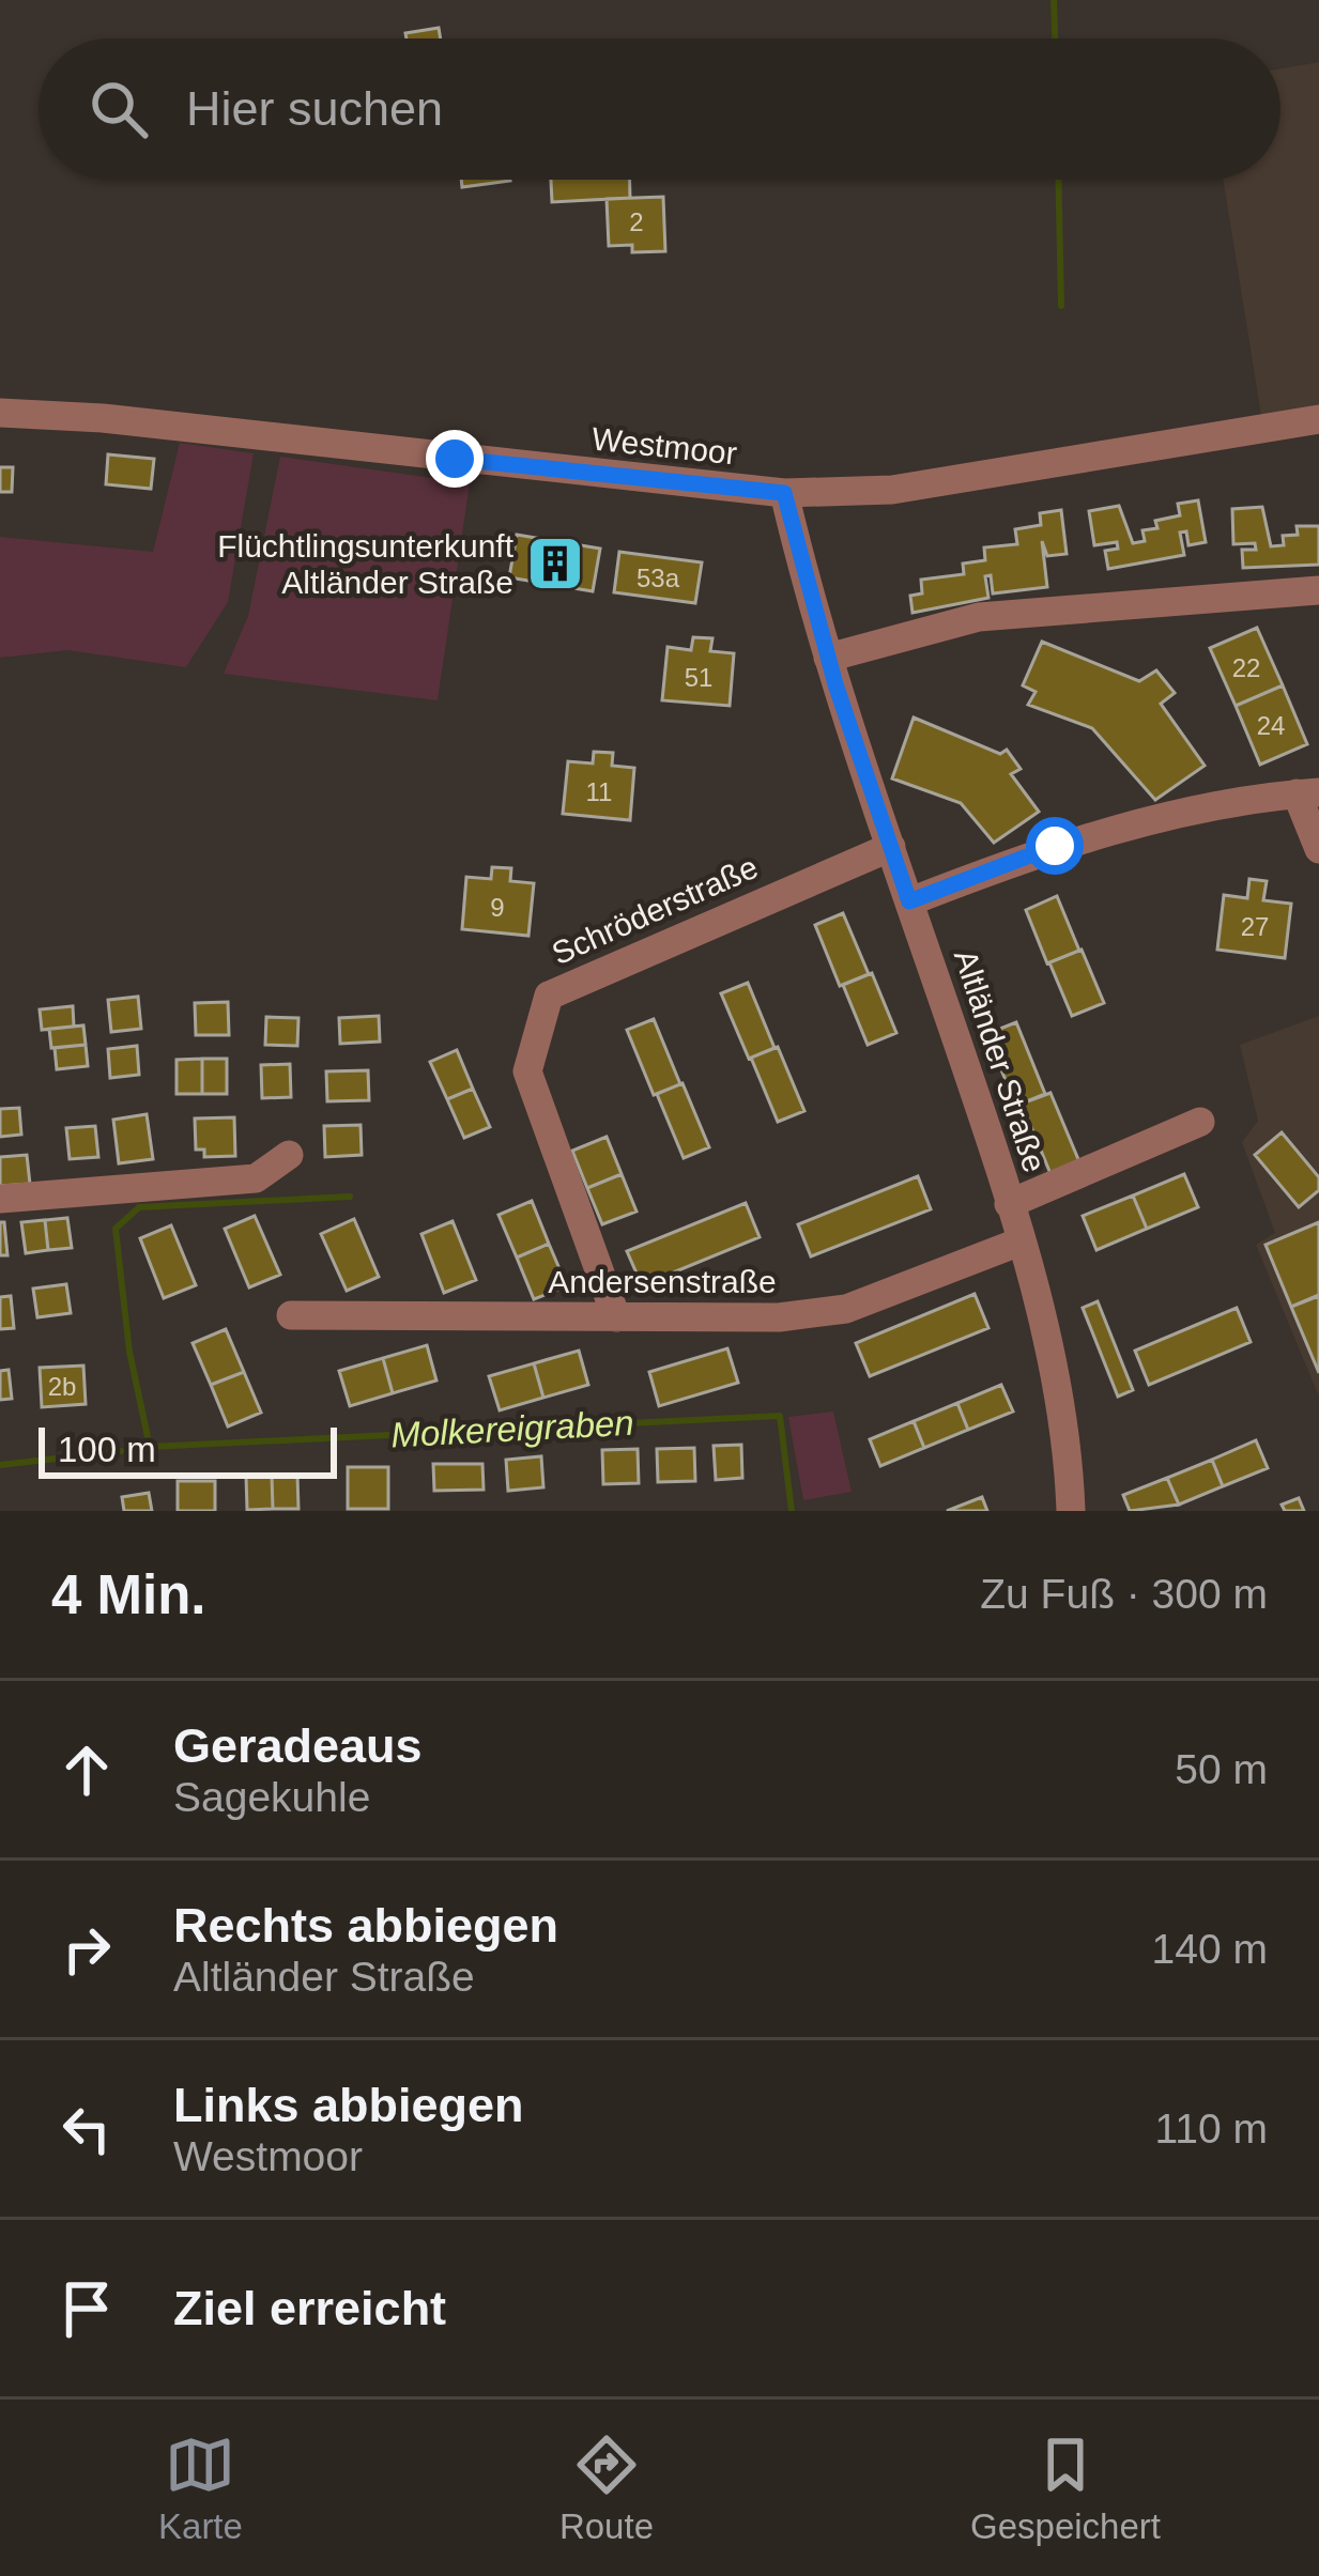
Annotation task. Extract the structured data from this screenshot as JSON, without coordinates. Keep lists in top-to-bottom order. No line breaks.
{"streets":{"street":["Westmoor","Schröderstraße","Altländer Straße","Andersenstraße"]},"crossings":[["Westmoor","Altländer Straße"],["Schröderstraße","Altländer Straße"],["Schröderstraße","Andersenstraße"],["Altländer Straße","Andersenstraße"]],"water":["Molkereigraben"],"places":{"building":["Flüchtlingsunterkunft Altländer Straße"]},"house_numbers":["2","53a","22","51","24","11","9","27","2b"],"scale_bar":"100 m","page":{"search":"Hier suchen","scale":"100 m","heading":["4 Min.","Zu Fuß · 300 m"],"list":[["Geradeaus","Sagekuhle","50 m"],["Rechts abbiegen","Altländer Straße","140 m"],["Links abbiegen","Westmoor","110 m"],"Ziel erreicht"],"nav":["Karte","Route","Gespeichert"]}}
